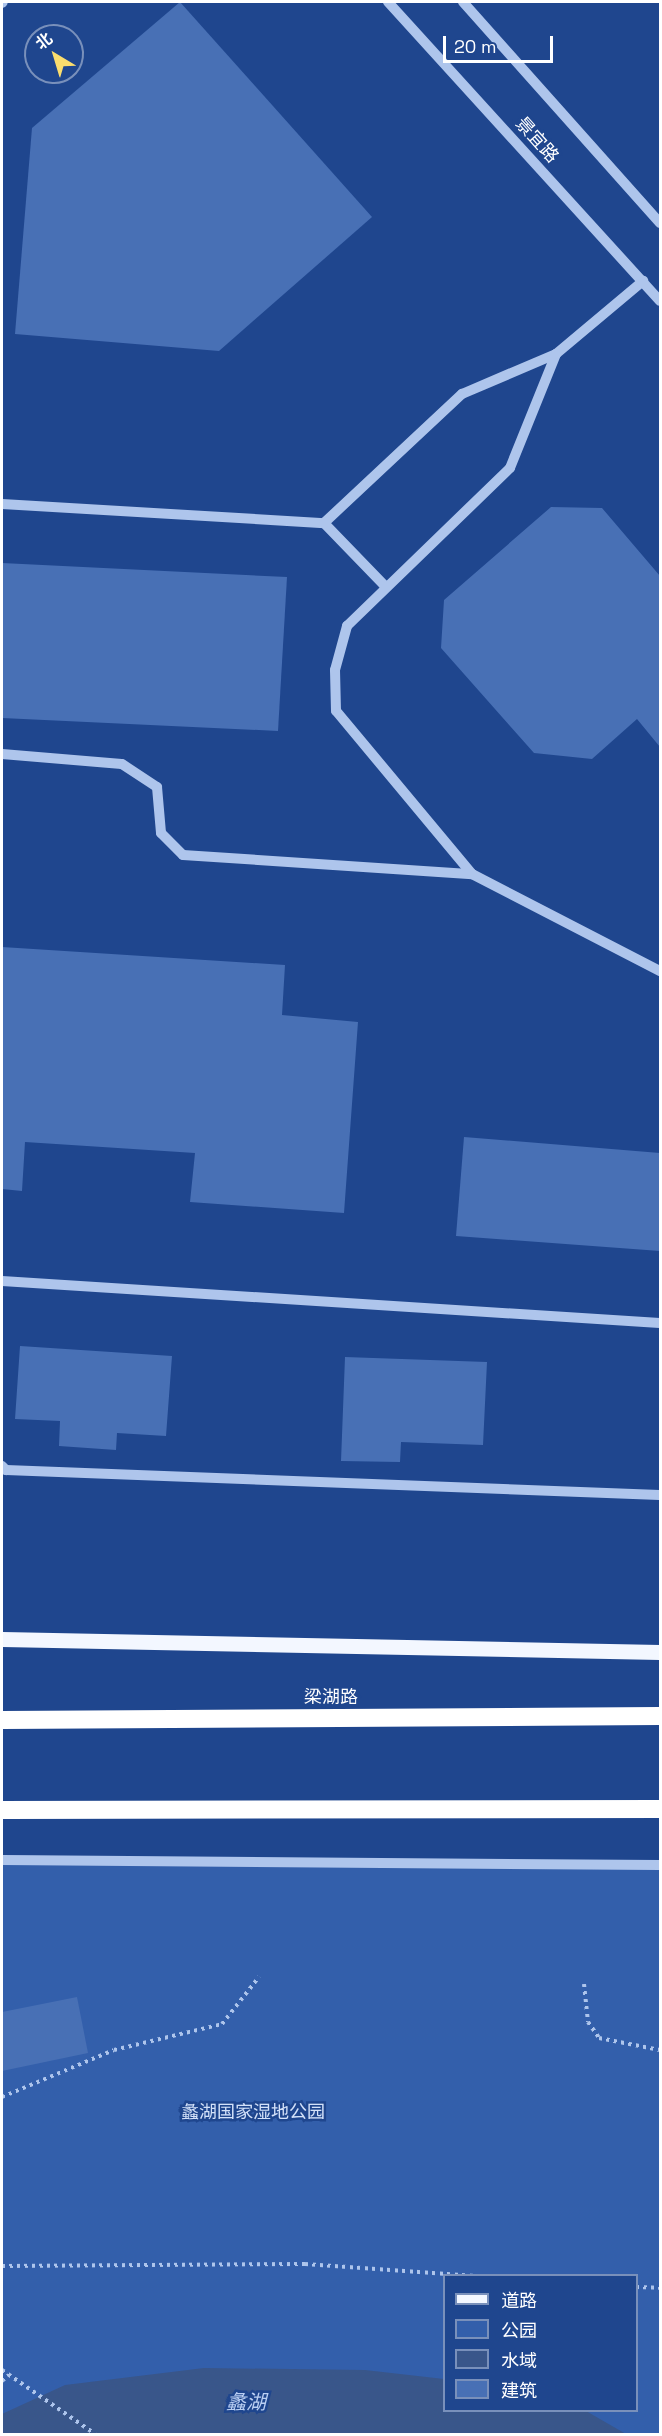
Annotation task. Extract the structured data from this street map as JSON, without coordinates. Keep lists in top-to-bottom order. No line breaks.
{"streets":{"highway":["梁湖路"],"street":["景宜路"]},"water":["蠡湖"],"parks":["蠡湖国家湿地公园"],"legend":["道路","公园","水域","建筑"],"scale_bar":"20 m","north":"top left"}
